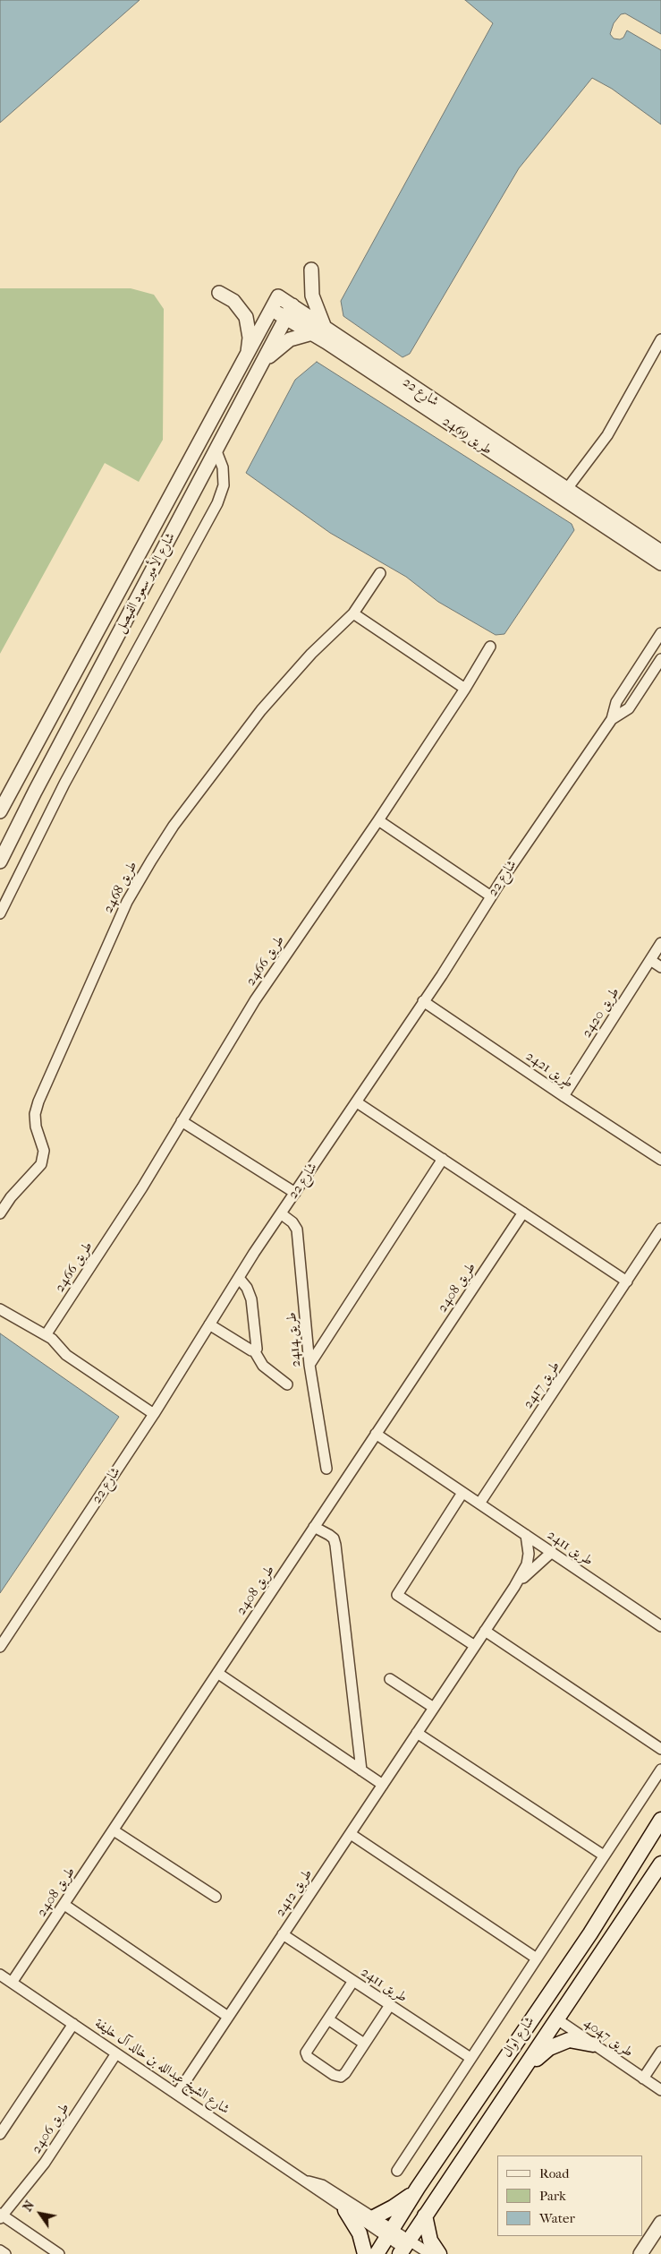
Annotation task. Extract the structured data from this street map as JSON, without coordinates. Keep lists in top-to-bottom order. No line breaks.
{"streets":{"main road":["شارع اوال"],"street":["شارع 22","طريق 2469","شارع الأمير سعود الفيصل","طريق 2468","طريق 2466","طريق 2420","طريق 2421","طريق 2408","طريق 2414","طريق 2417","طريق 2411","طريق 2412","طريق 4047","شارع الشيخ عبدالله بن خالد آل خليفة","طريق 2406"]},"crossings":[["شارع 22","طريق 2469"],["شارع 22","طريق 2421"],["شارع 22","طريق 2414"],["طريق 2469","شارع الأمير سعود الفيصل"],["طريق 2420","طريق 2421"],["طريق 2408","طريق 2411"],["طريق 2408","شارع الشيخ عبدالله بن خالد آل خليفة"],["طريق 2417","طريق 2411"],["طريق 2411","طريق 2412"],["طريق 2412","شارع الشيخ عبدالله بن خالد آل خليفة"],["شارع اوال","طريق 4047"],["شارع اوال","شارع الشيخ عبدالله بن خالد آل خليفة"],["شارع الشيخ عبدالله بن خالد آل خليفة","طريق 2406"]],"legend":["Road","Park","Water"],"north":"top left"}
